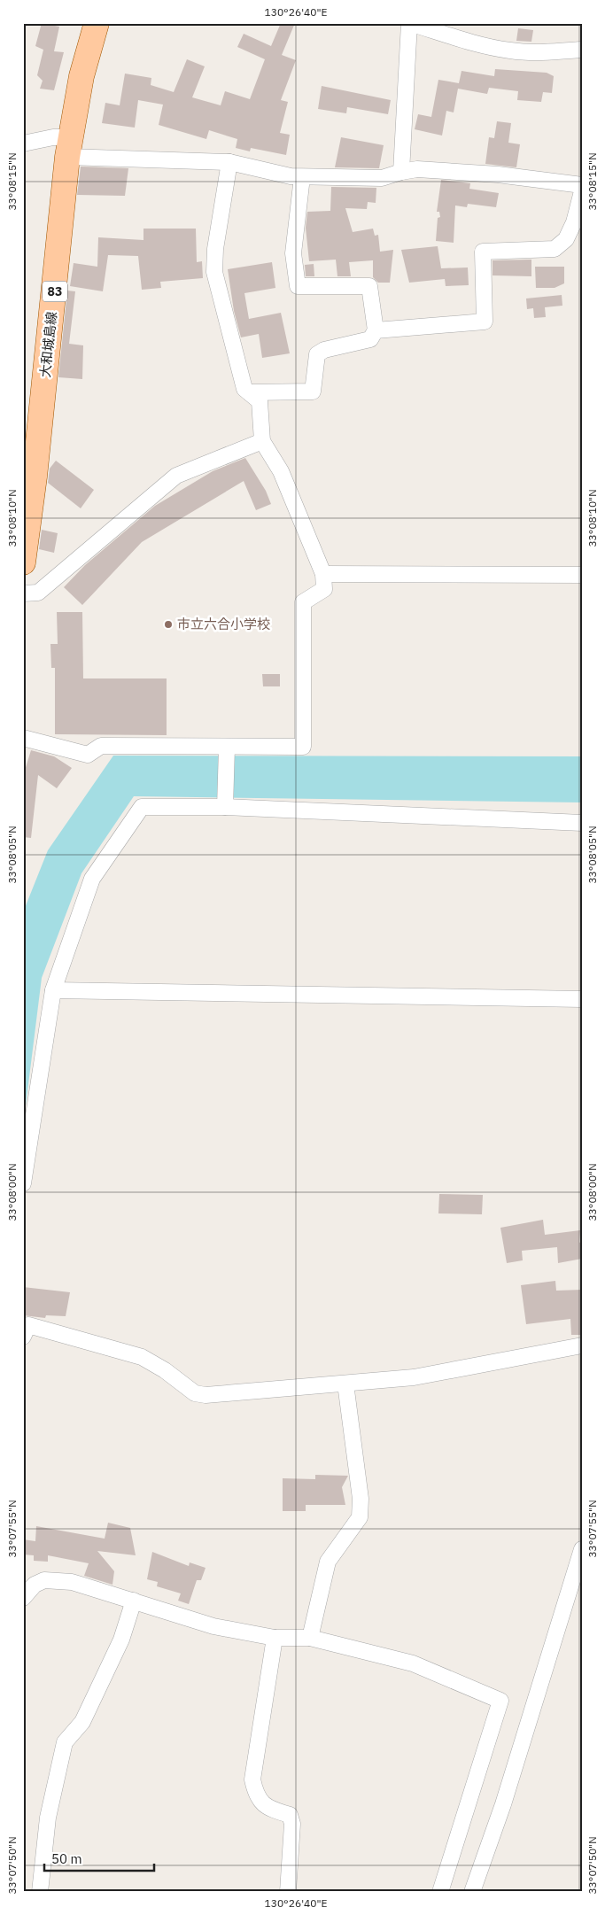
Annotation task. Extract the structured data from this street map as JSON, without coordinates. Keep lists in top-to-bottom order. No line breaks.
{"streets":{"main road":["83","大和城島線"]},"places":["市立六合小学校"],"scale_bar":"50 m","coordinates":["130°26'40\"E","33°08'15\"N","33°08'10\"N","33°08'05\"N","33°08'00\"N","33°07'55\"N","33°07'50\"N"]}
